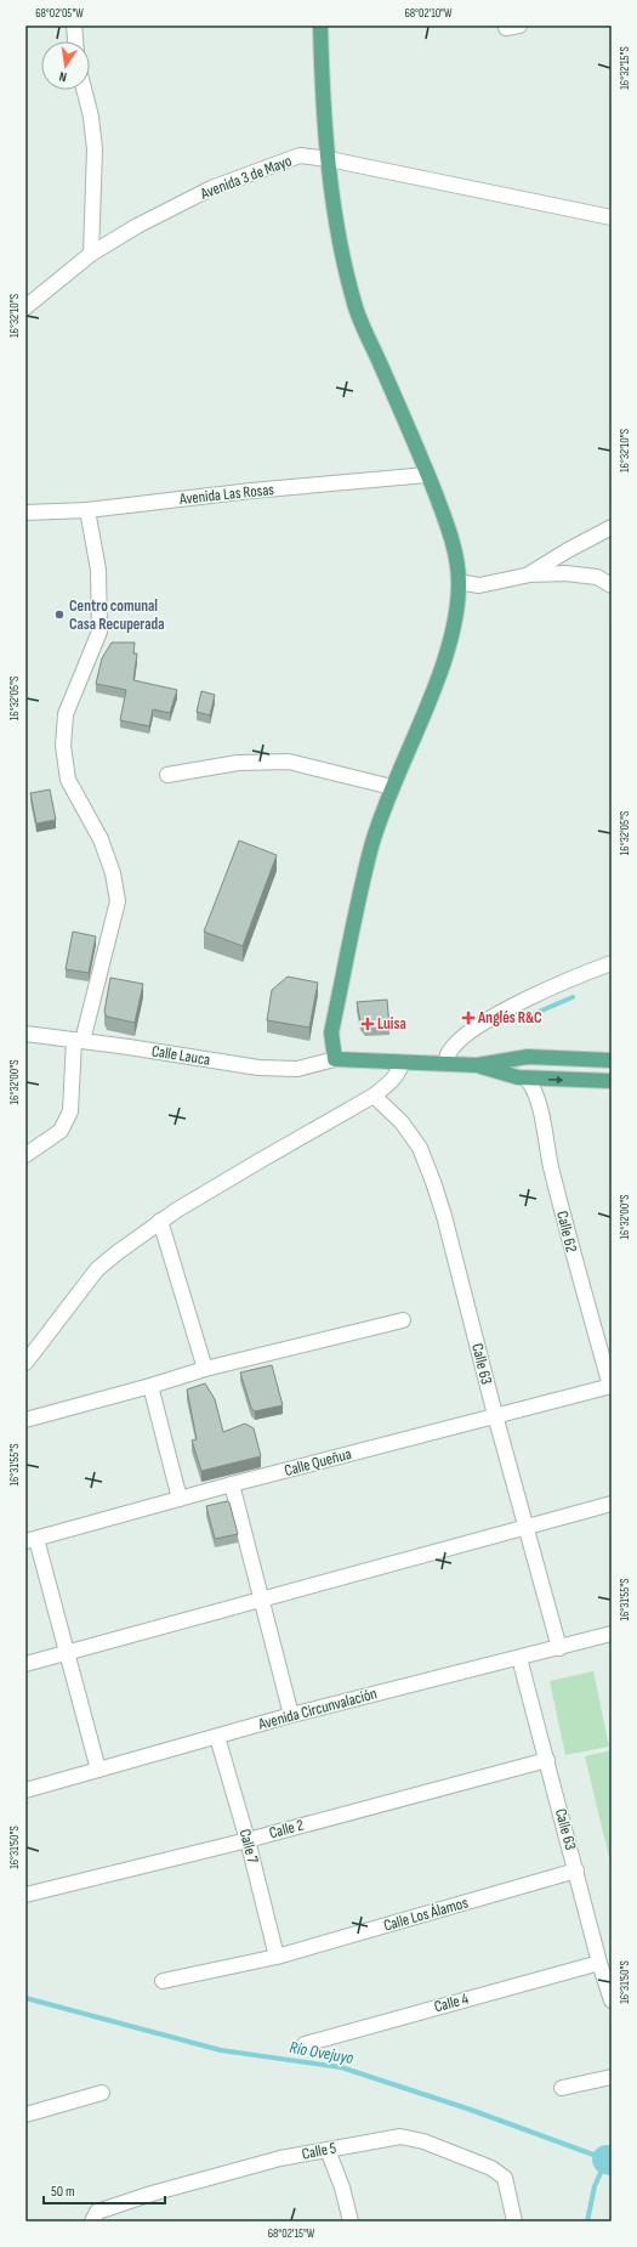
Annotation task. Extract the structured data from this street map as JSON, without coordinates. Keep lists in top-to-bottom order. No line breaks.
{"streets":{"street":["Avenida 3 de Mayo","Avenida Las Rosas","Calle Lauca","Calle 62","Calle 63","Calle Queñua","Avenida Circunvalación","Calle 2","Calle 7","Calle Los Álamos","Calle 4","Calle 5"]},"crossings":[["Calle 62","Calle Queñua"],["Calle 63","Calle Queñua"],["Calle 63","Avenida Circunvalación"],["Calle 63","Calle 2"],["Calle 63","Calle Los Álamos"],["Calle 63","Calle 4"],["Avenida Circunvalación","Calle 7"],["Calle 2","Calle 7"],["Calle 7","Calle Los Álamos"]],"water":["Río Ovejuyo"],"places":{"other":["Centro comunal Casa Recuperada"],"health":["Anglés R&C","Luisa"]},"scale_bar":"50 m","north":"bottom","coordinates":["68°02'05\"W","68°02'10\"W","16°32'15\"S","16°32'10\"S","16°32'05\"S","16°32'00\"S","16°31'55\"S","16°31'50\"S","68°02'15\"W"]}
